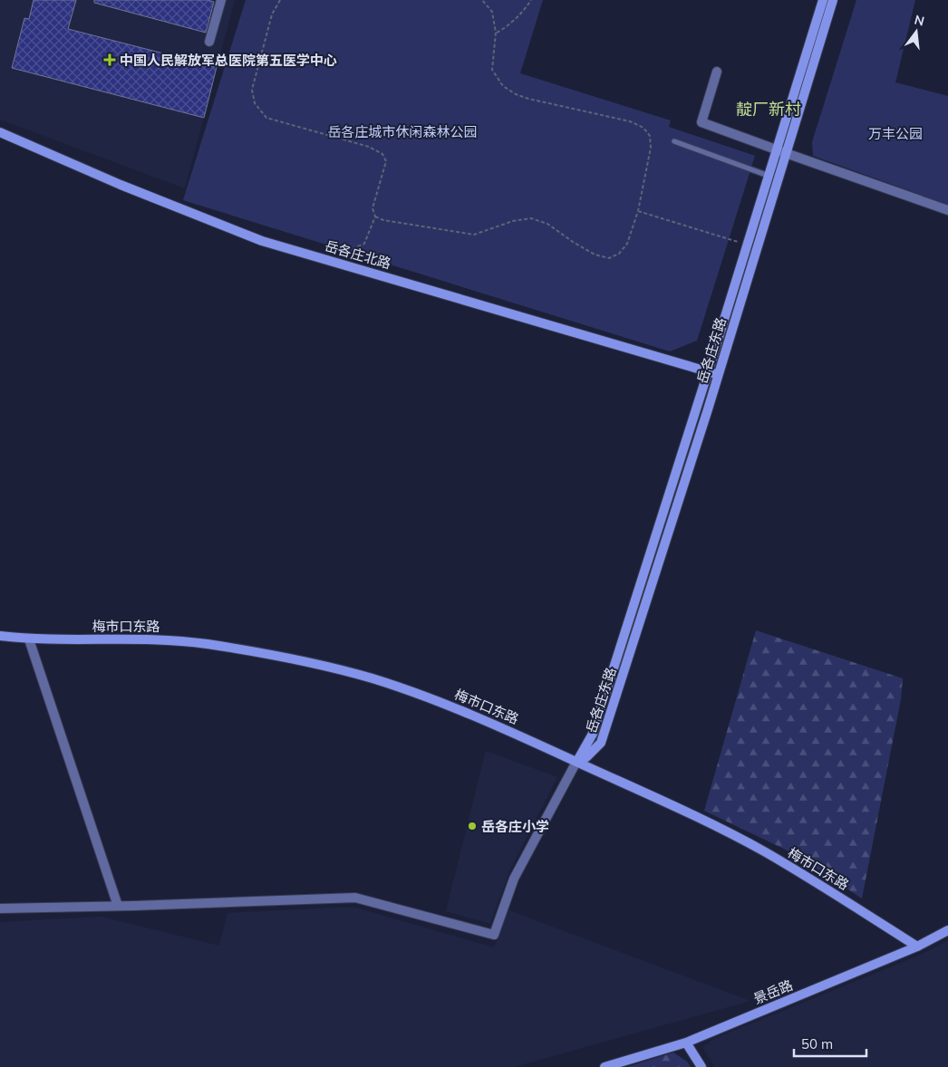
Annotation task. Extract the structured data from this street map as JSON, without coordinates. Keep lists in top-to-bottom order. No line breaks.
{"streets":{"street":["岳各庄北路","岳各庄东路","梅市口东路","景岳路"]},"crossings":[["岳各庄北路","岳各庄东路"],["岳各庄东路","梅市口东路"],["梅市口东路","景岳路"]],"districts":["靛厂新村"],"parks":["岳各庄城市休闲森林公园","万丰公园"],"places":{"health":["中国人民解放军总医院第五医学中心"],"other":["岳各庄小学"]},"scale_bar":"50 m","north":"top"}
